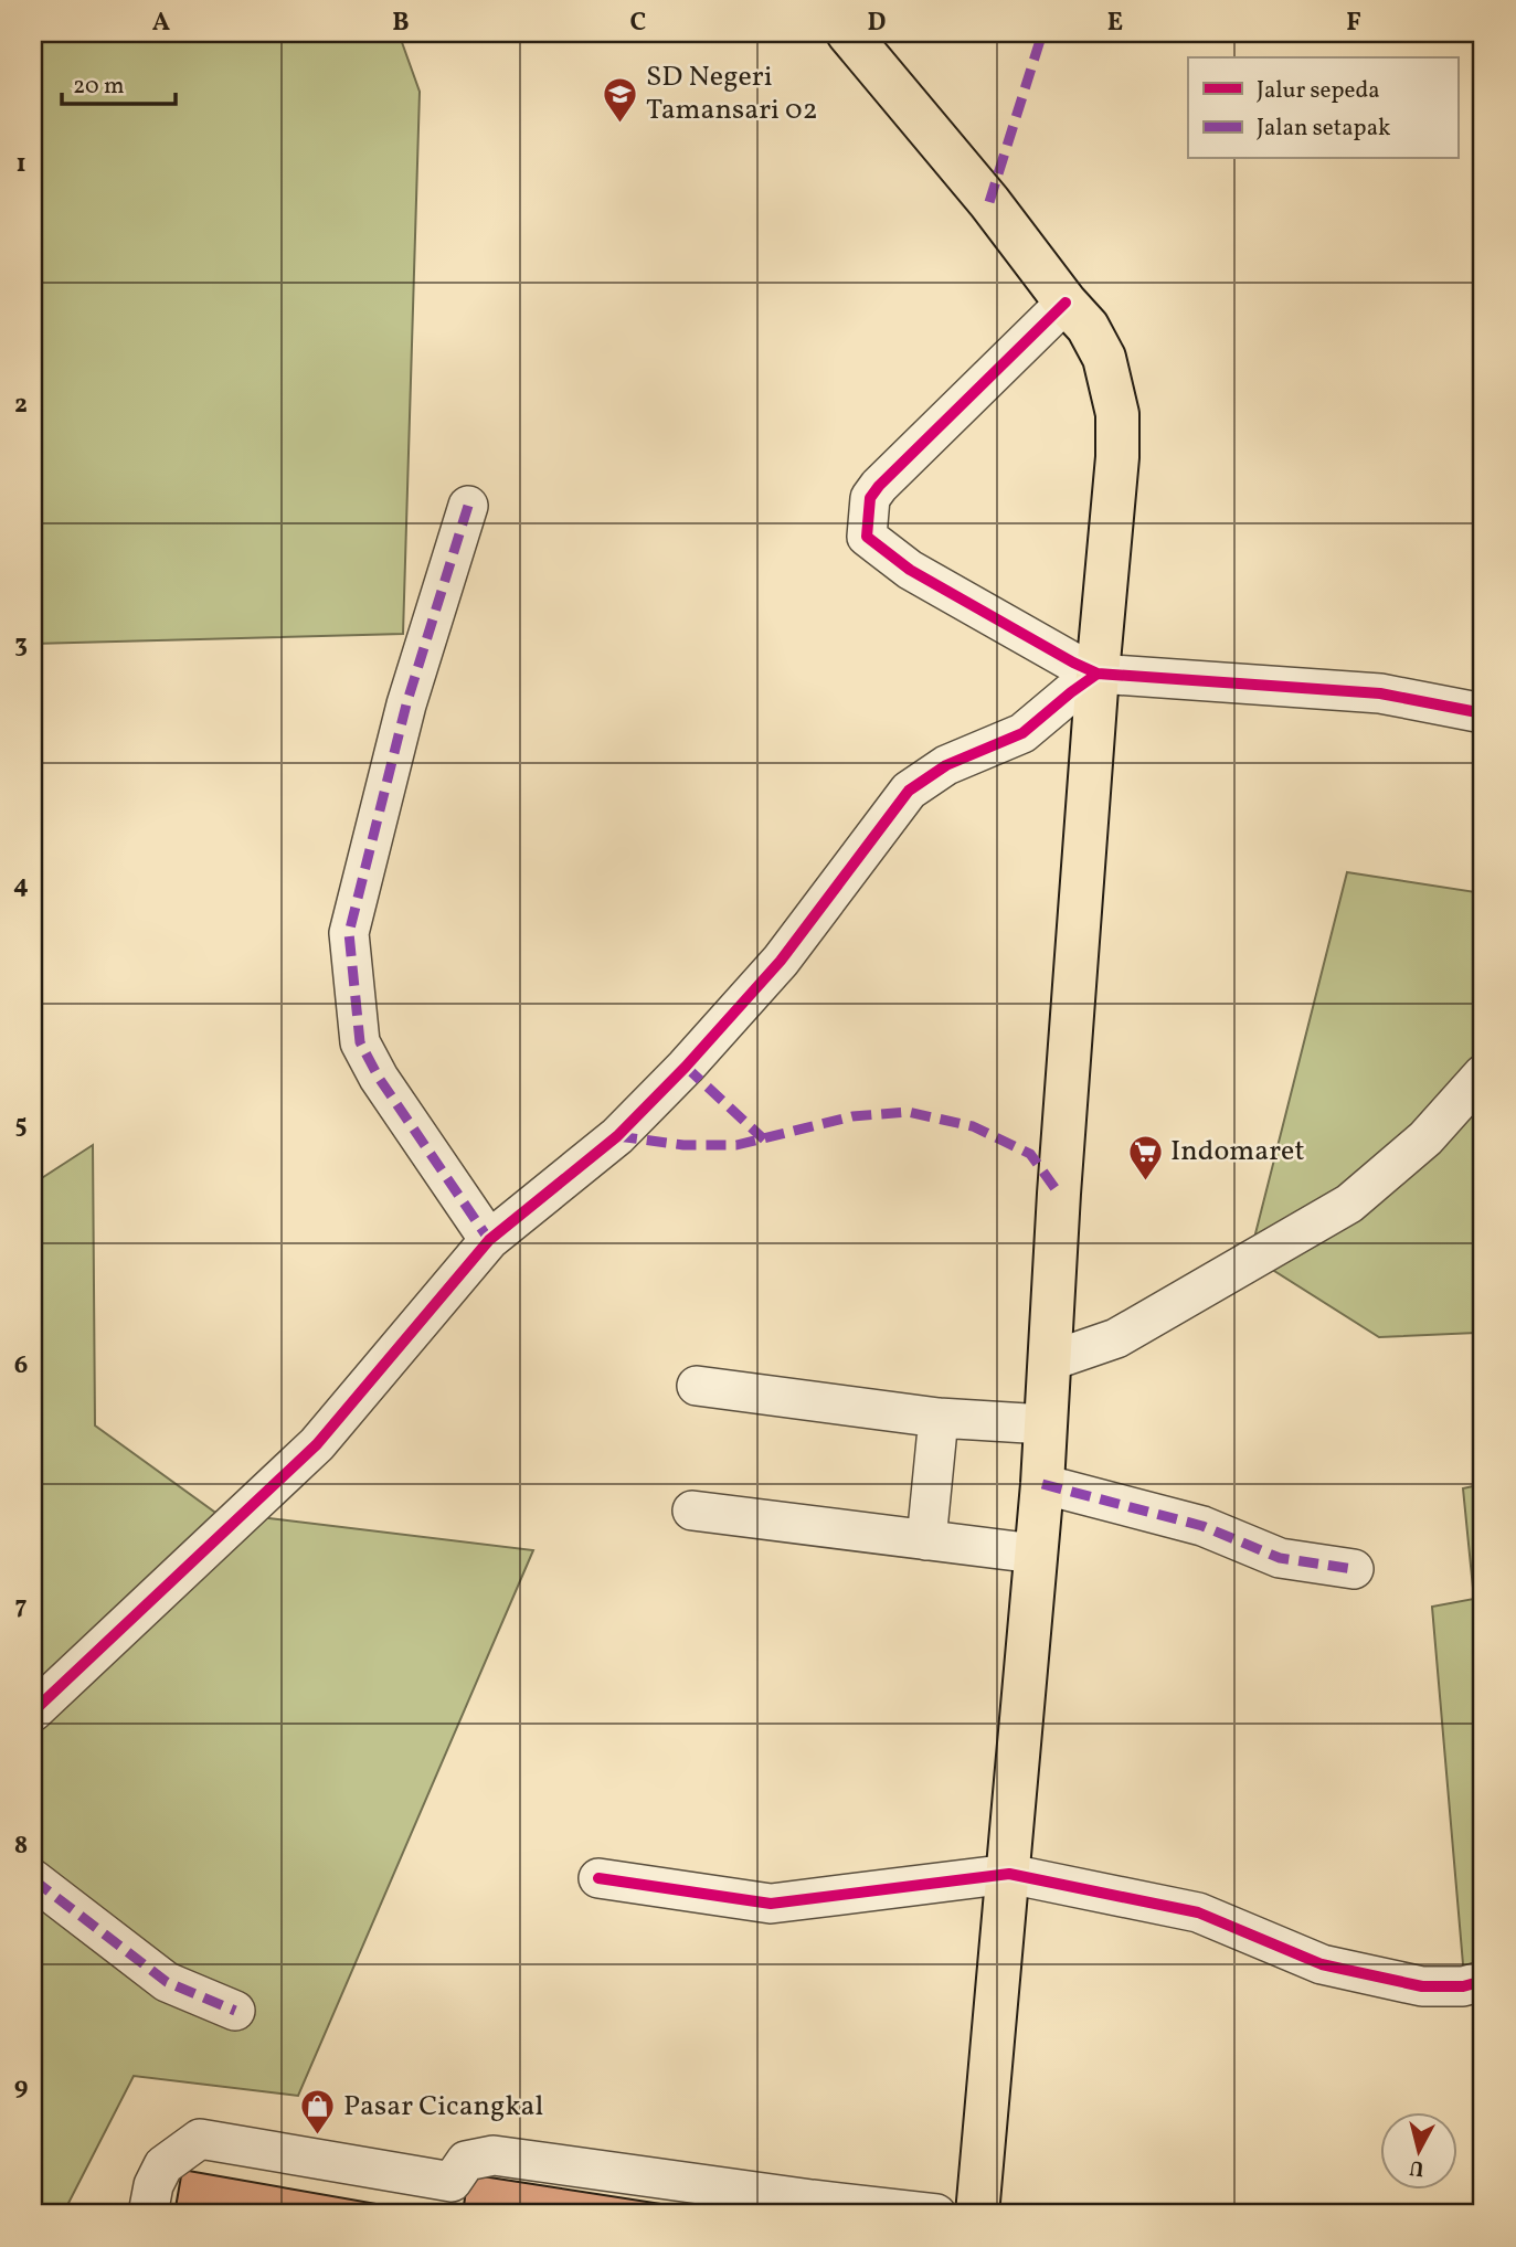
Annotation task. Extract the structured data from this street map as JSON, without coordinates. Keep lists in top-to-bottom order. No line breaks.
{"places":{"school or university":["SD Negeri Tamansari 02"],"supermarket":["Indomaret"],"shop":["Pasar Cicangkal"]},"legend":["Jalur sepeda","Jalan setapak"],"scale_bar":"20 m","north":"bottom","grid":{"columns":["A","B","C","D","E","F"],"rows":["1","2","3","4","5","6","7","8","9"]}}
